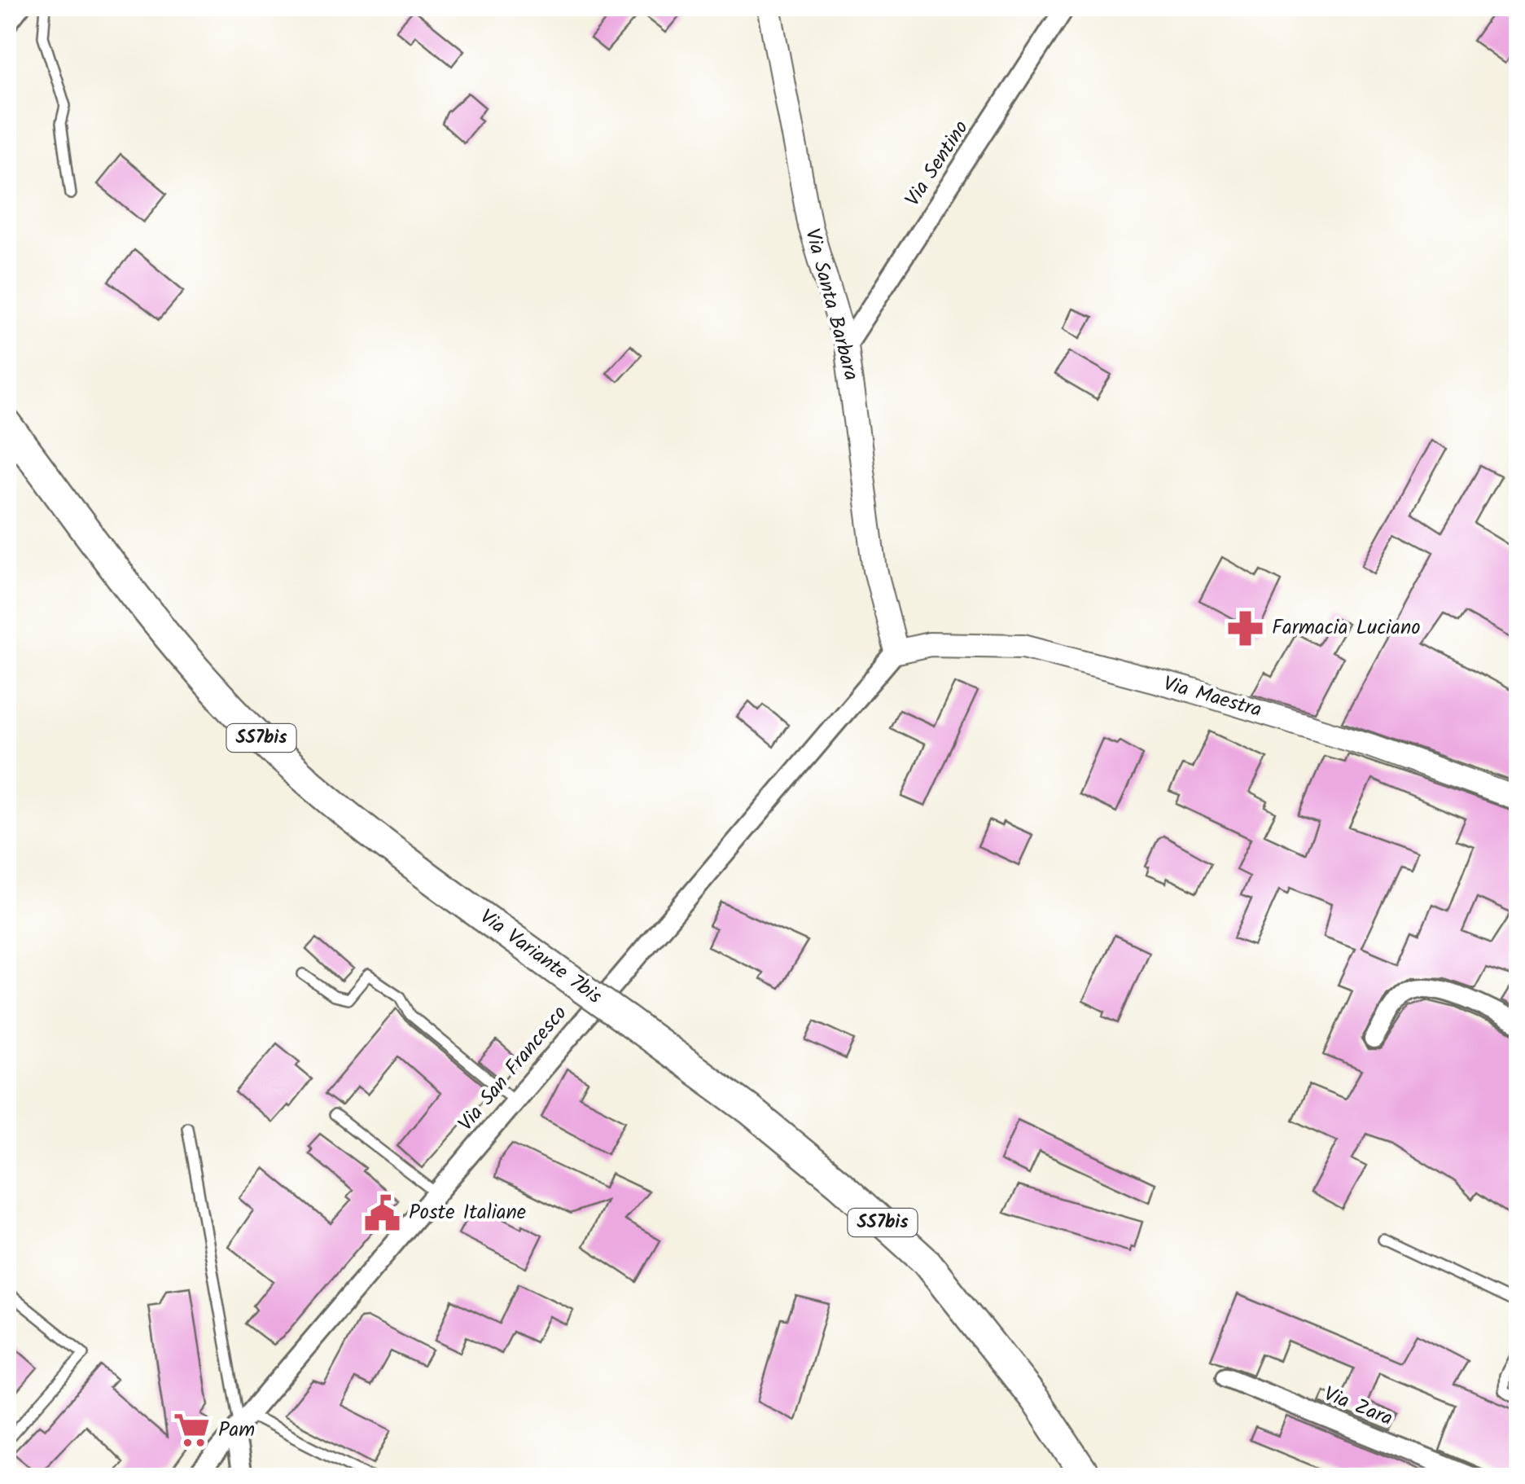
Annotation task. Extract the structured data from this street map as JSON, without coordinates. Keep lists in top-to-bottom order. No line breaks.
{"streets":{"main road":["SS7bis","Via Variante 7bis"],"street":["Via Sentino","Via Santa Barbara","Via Maestra","Via San Francesco","Via Zara"]},"crossings":[["Via Sentino","Via Santa Barbara"],["Via Santa Barbara","Via Maestra"],["Via Santa Barbara","Via San Francesco"],["Via Maestra","Via San Francesco"]],"places":{"pharmacy":["Farmacia Luciano"],"public building":["Poste Italiane"],"supermarket":["Pam"]}}
